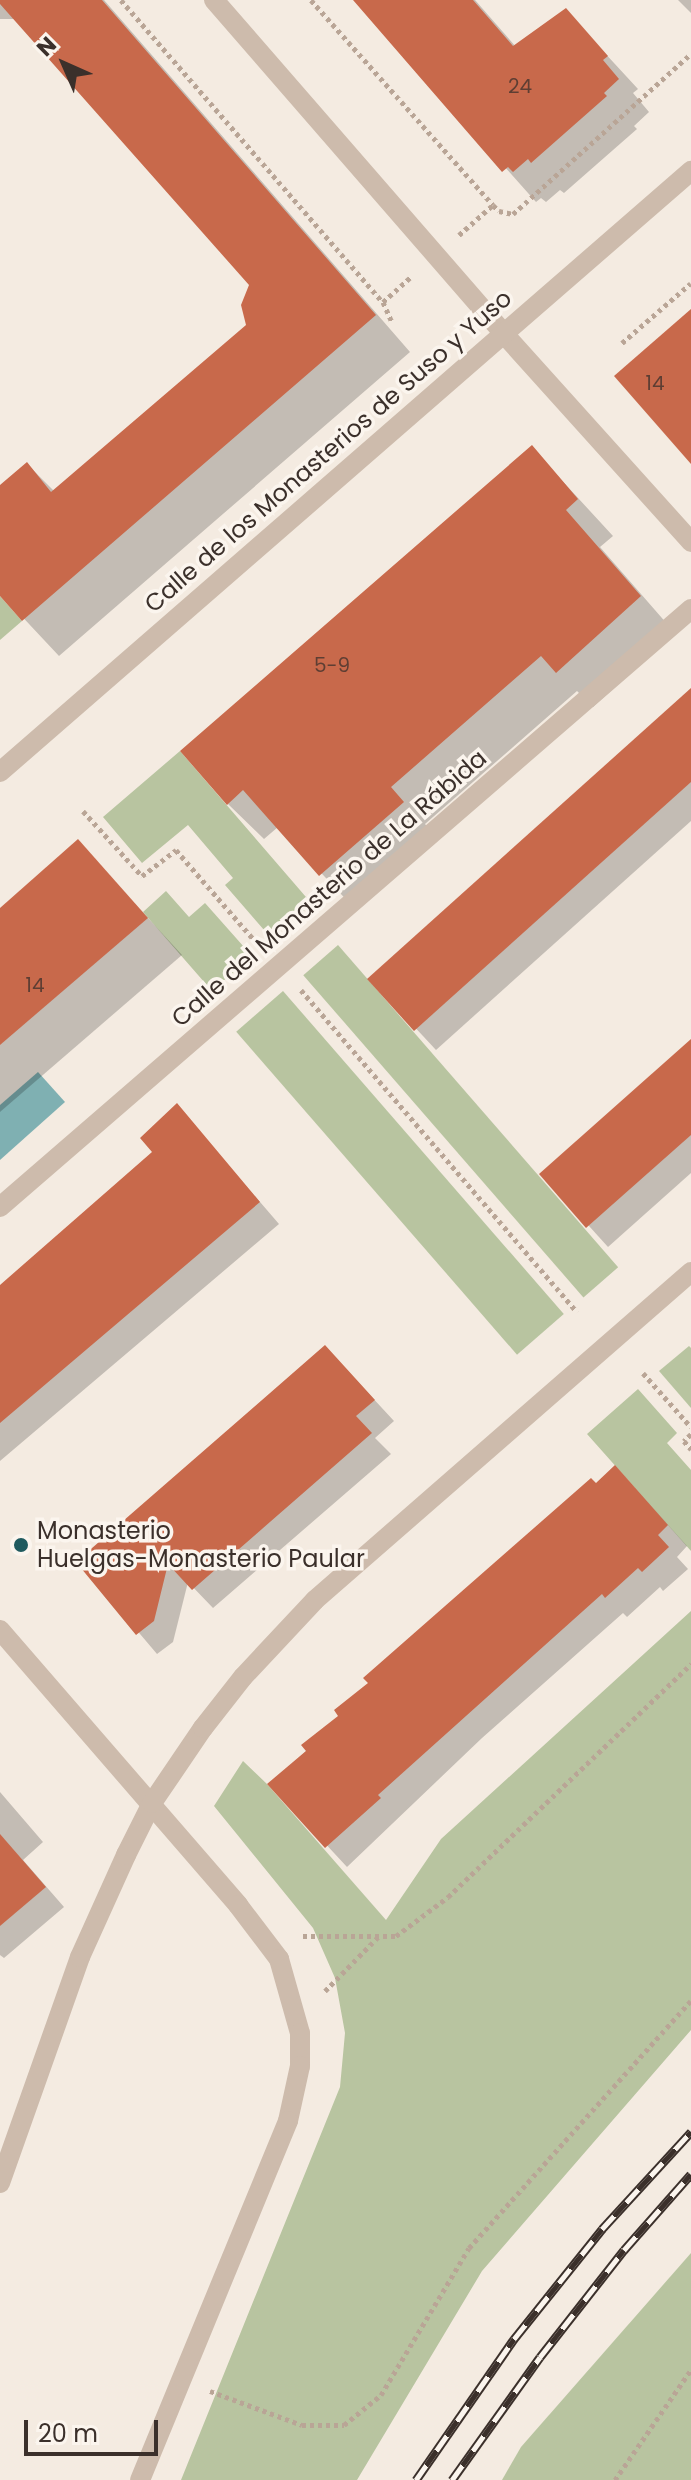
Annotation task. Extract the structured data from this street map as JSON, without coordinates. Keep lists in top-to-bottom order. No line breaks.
{"streets":{"street":["Calle de los Monasterios de Suso y Yuso","Calle del Monasterio de La Rábida"]},"places":["Monasterio Huelgas-Monasterio Paular"],"house_numbers":["24","14","5-9","14"],"scale_bar":"20 m","north":"top left"}
